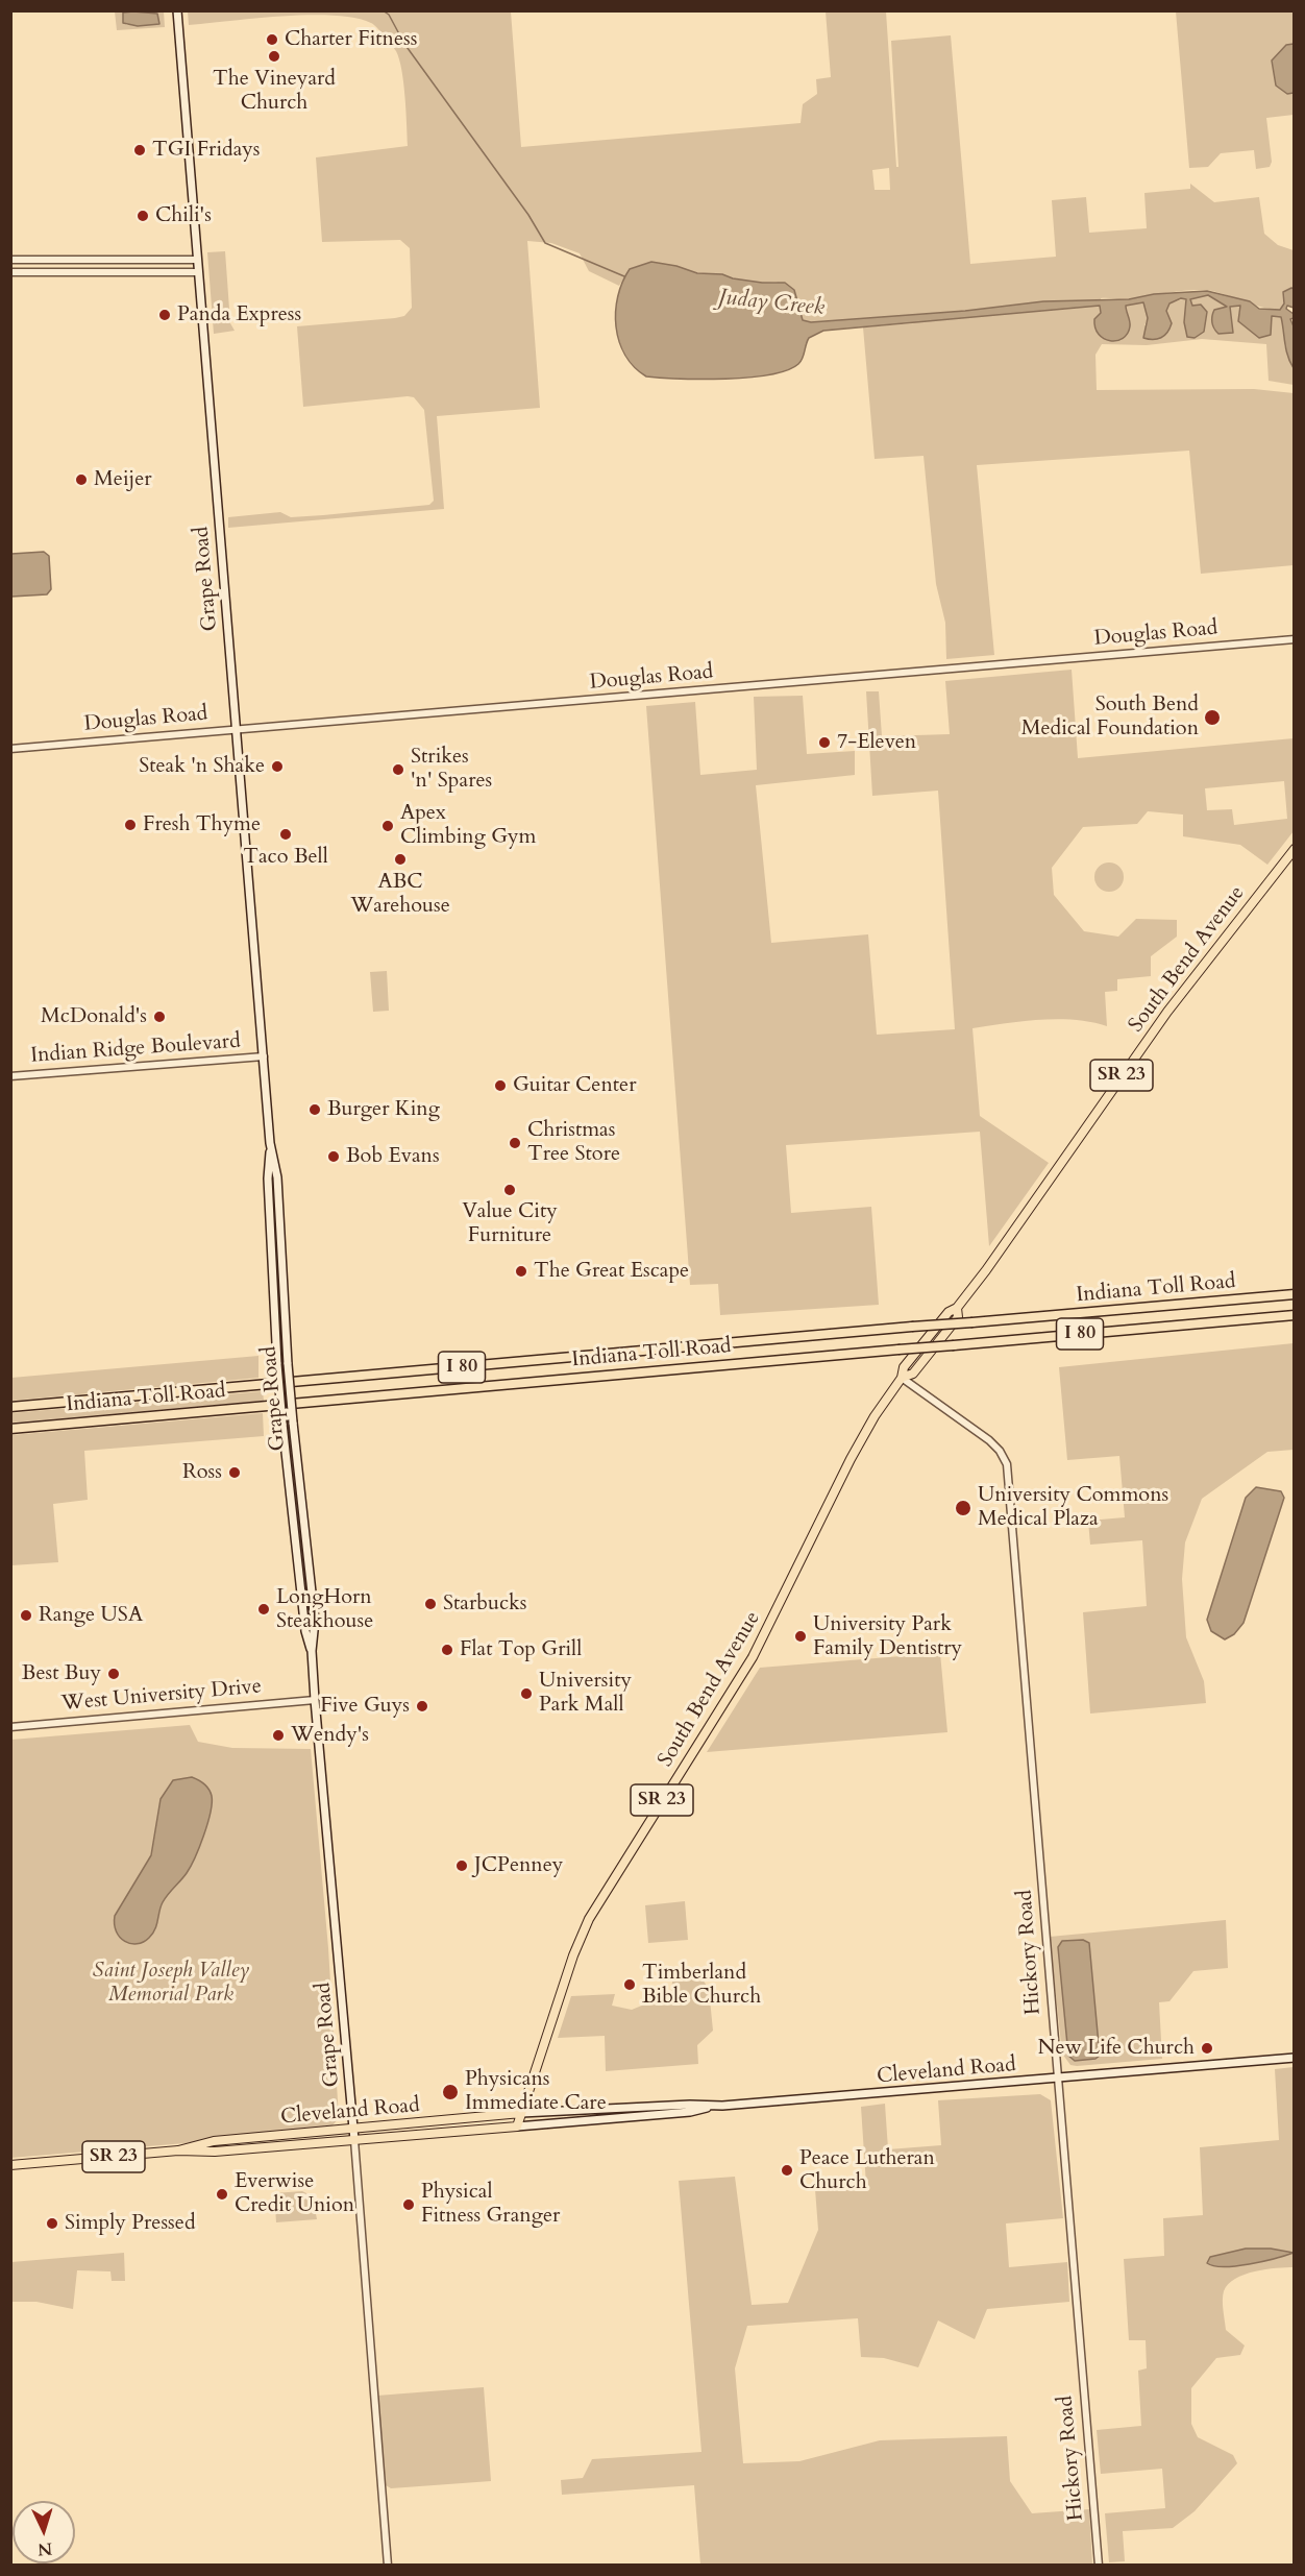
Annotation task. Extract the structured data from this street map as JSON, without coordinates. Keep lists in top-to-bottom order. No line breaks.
{"streets":{"highway":["Indiana Toll Road","I 80"],"main road":["Grape Road","South Bend Avenue","SR 23","Cleveland Road"],"street":["Douglas Road","Indian Ridge Boulevard","West University Drive","Hickory Road"]},"crossings":[["Grape Road","Douglas Road"],["Grape Road","Indian Ridge Boulevard"],["Grape Road","West University Drive"],["Grape Road","Cleveland Road"],["South Bend Avenue","Hickory Road"],["South Bend Avenue","Cleveland Road"],["Hickory Road","Cleveland Road"]],"water":["Juday Creek"],"parks":["Saint Joseph Valley Memorial Park"],"places":["Charter Fitness","The Vineyard Church","TGI Fridays","Chili's","Panda Express","Meijer","South Bend Medical Foundation","7-Eleven","Steak 'n Shake","Strikes 'n' Spares","Fresh Thyme","Apex Climbing Gym","Taco Bell","ABC Warehouse","McDonald's","Guitar Center","Burger King","Christmas Tree Store","Bob Evans","Value City Furniture","The Great Escape","Ross","University Commons Medical Plaza","Starbucks","LongHorn Steakhouse","Range USA","University Park Family Dentistry","Flat Top Grill","Best Buy","University Park Mall","Five Guys","Wendy's","JCPenney","Timberland Bible Church","New Life Church","Physicans Immediate Care","Peace Lutheran Church","Everwise Credit Union","Physical Fitness Granger","Simply Pressed"],"north":"bottom"}
